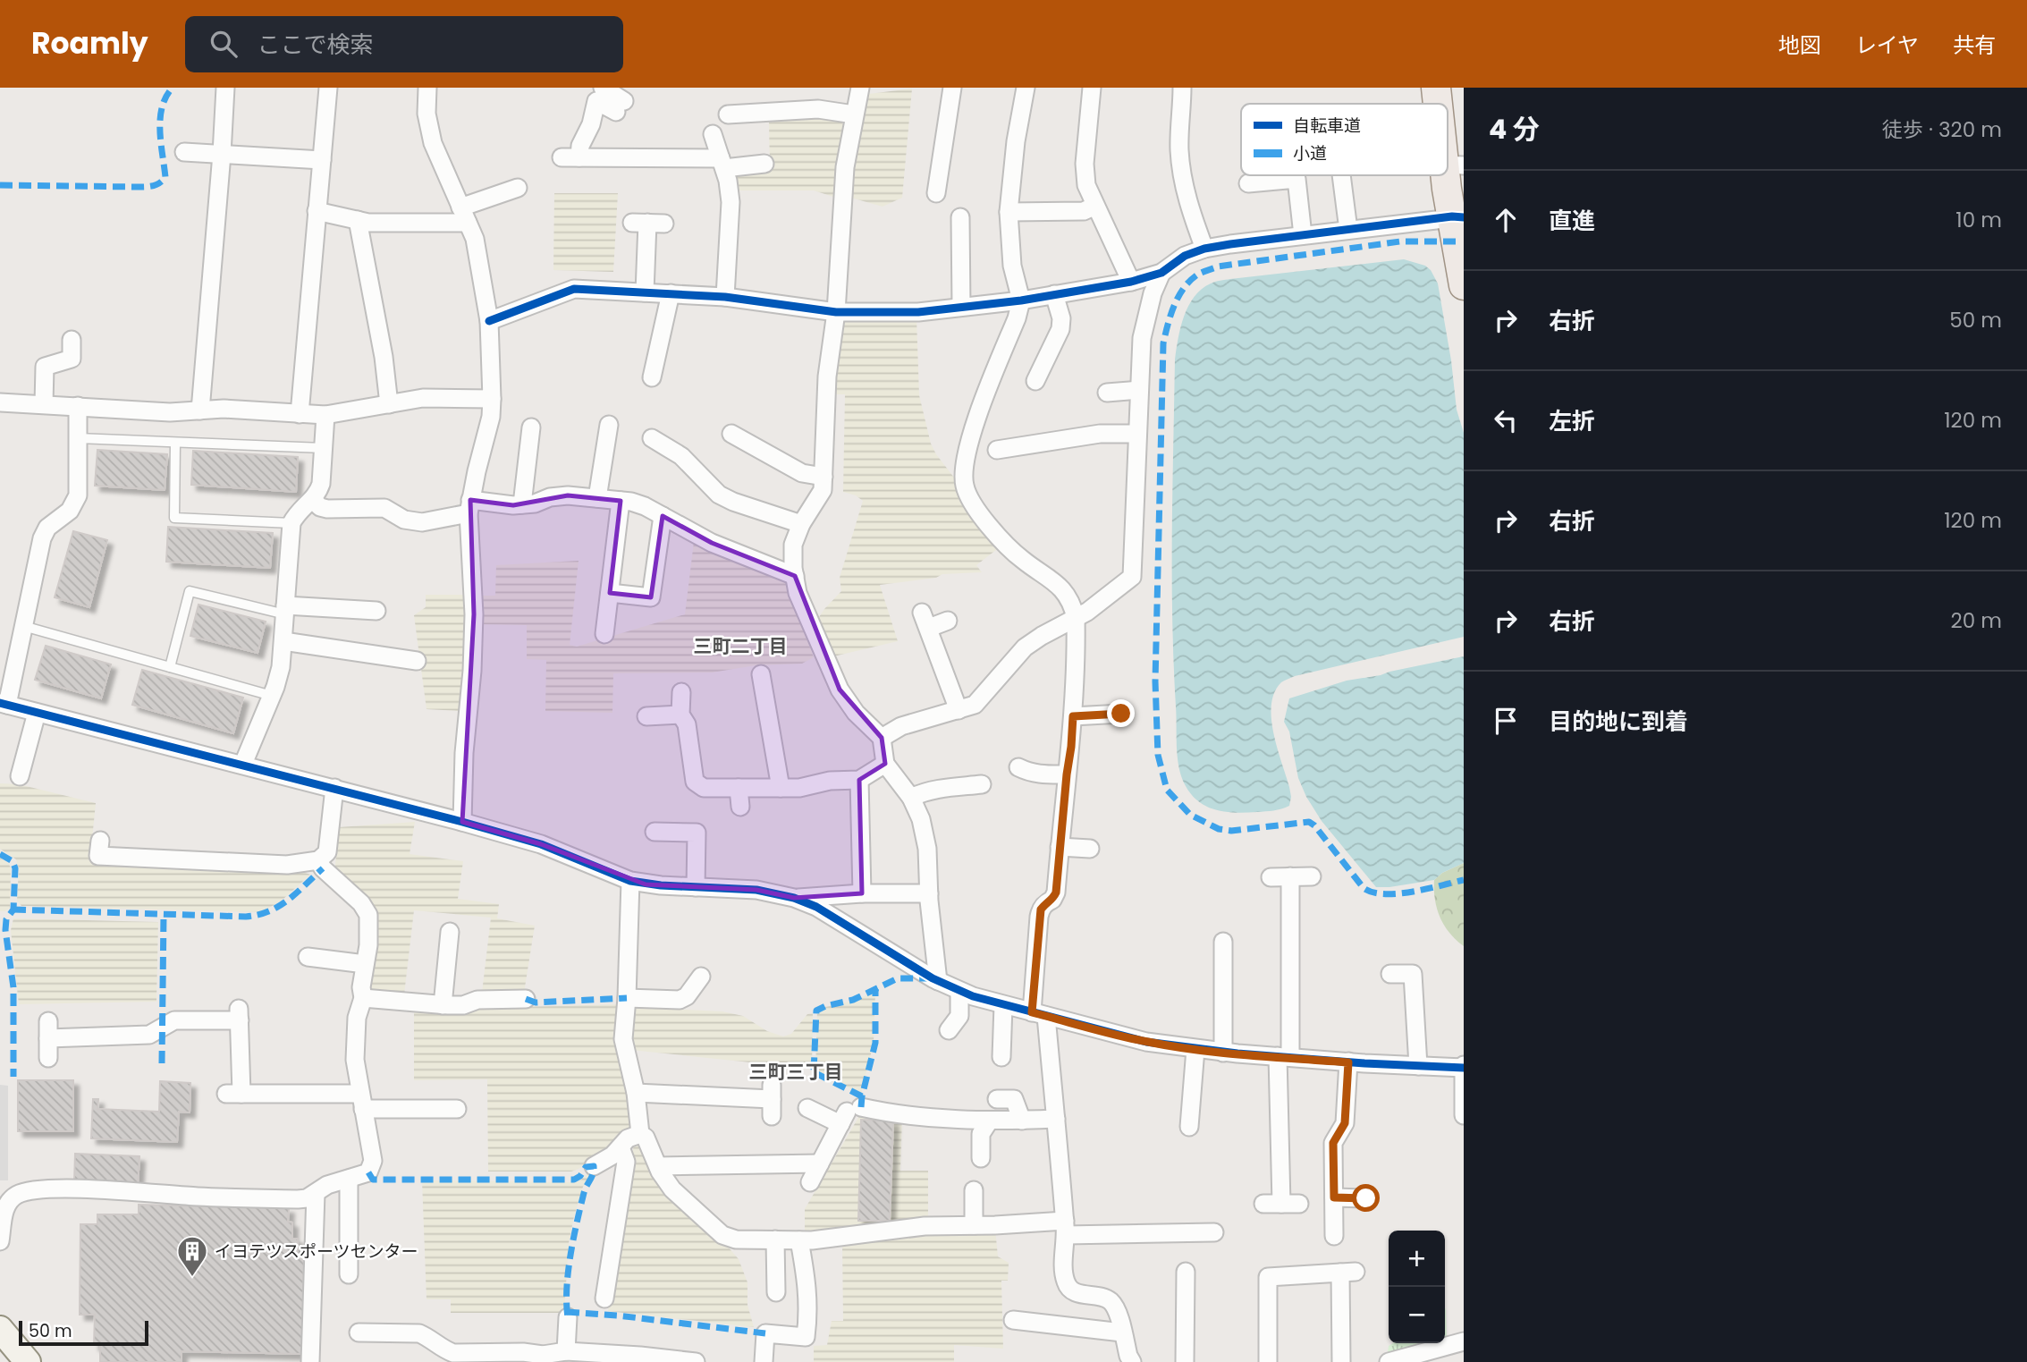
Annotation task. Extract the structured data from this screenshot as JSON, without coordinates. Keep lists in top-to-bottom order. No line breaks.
{"districts":["三町二丁目","三町三丁目"],"places":{"building":["イヨテツスポーツセンター"]},"legend":["自転車道","小道"],"scale_bar":"50 m","page":{"header":"Roamly","search":"ここで検索","nav":["地図","レイヤ","共有"],"heading":["4 分","徒歩 · 320 m"],"list":[["直進","10 m"],["右折","50 m"],["左折","120 m"],["右折","120 m"],["右折","20 m"],"目的地に到着"],"map_buttons":["+","−"],"scale":"50 m"}}
